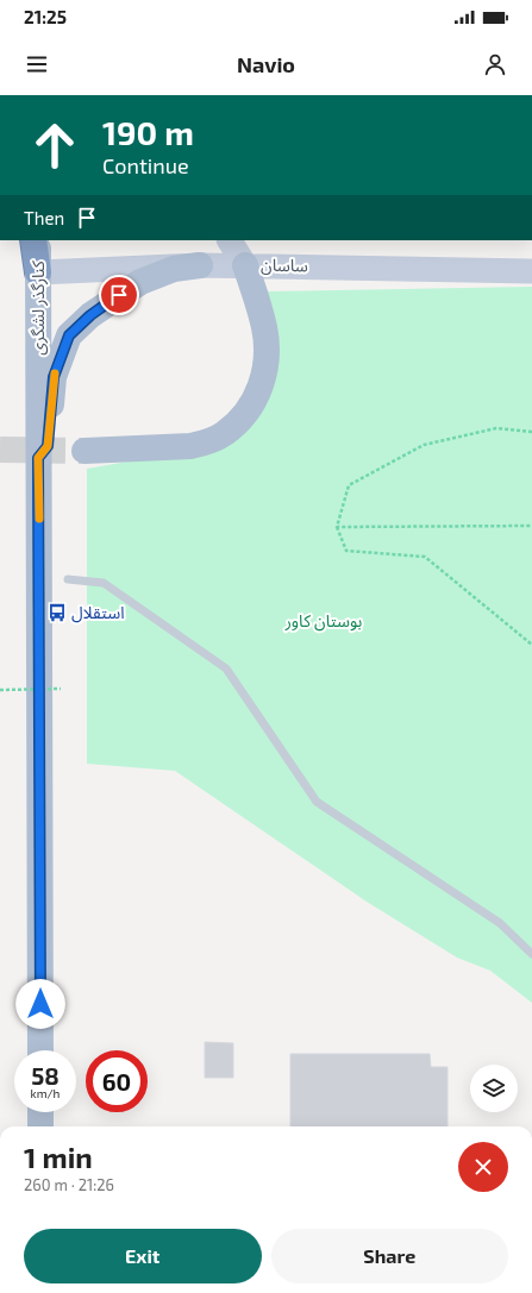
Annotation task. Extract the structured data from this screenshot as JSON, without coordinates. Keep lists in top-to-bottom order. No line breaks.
{"streets":{"main road":["کنارگذر لشگری"],"street":["ساسان"]},"crossings":[["ساسان","کنارگذر لشگری"]],"parks":["بوستان کاور"],"places":{"bus stop":["استقلال"]},"page":{"status":"21:25","header":"Navio","turn":["190 m","Continue"],"then":"Then","speed":"58 km/h","limit":"60","heading":["1 min","260 m · 21:26"],"buttons":["Exit","Share"]}}
